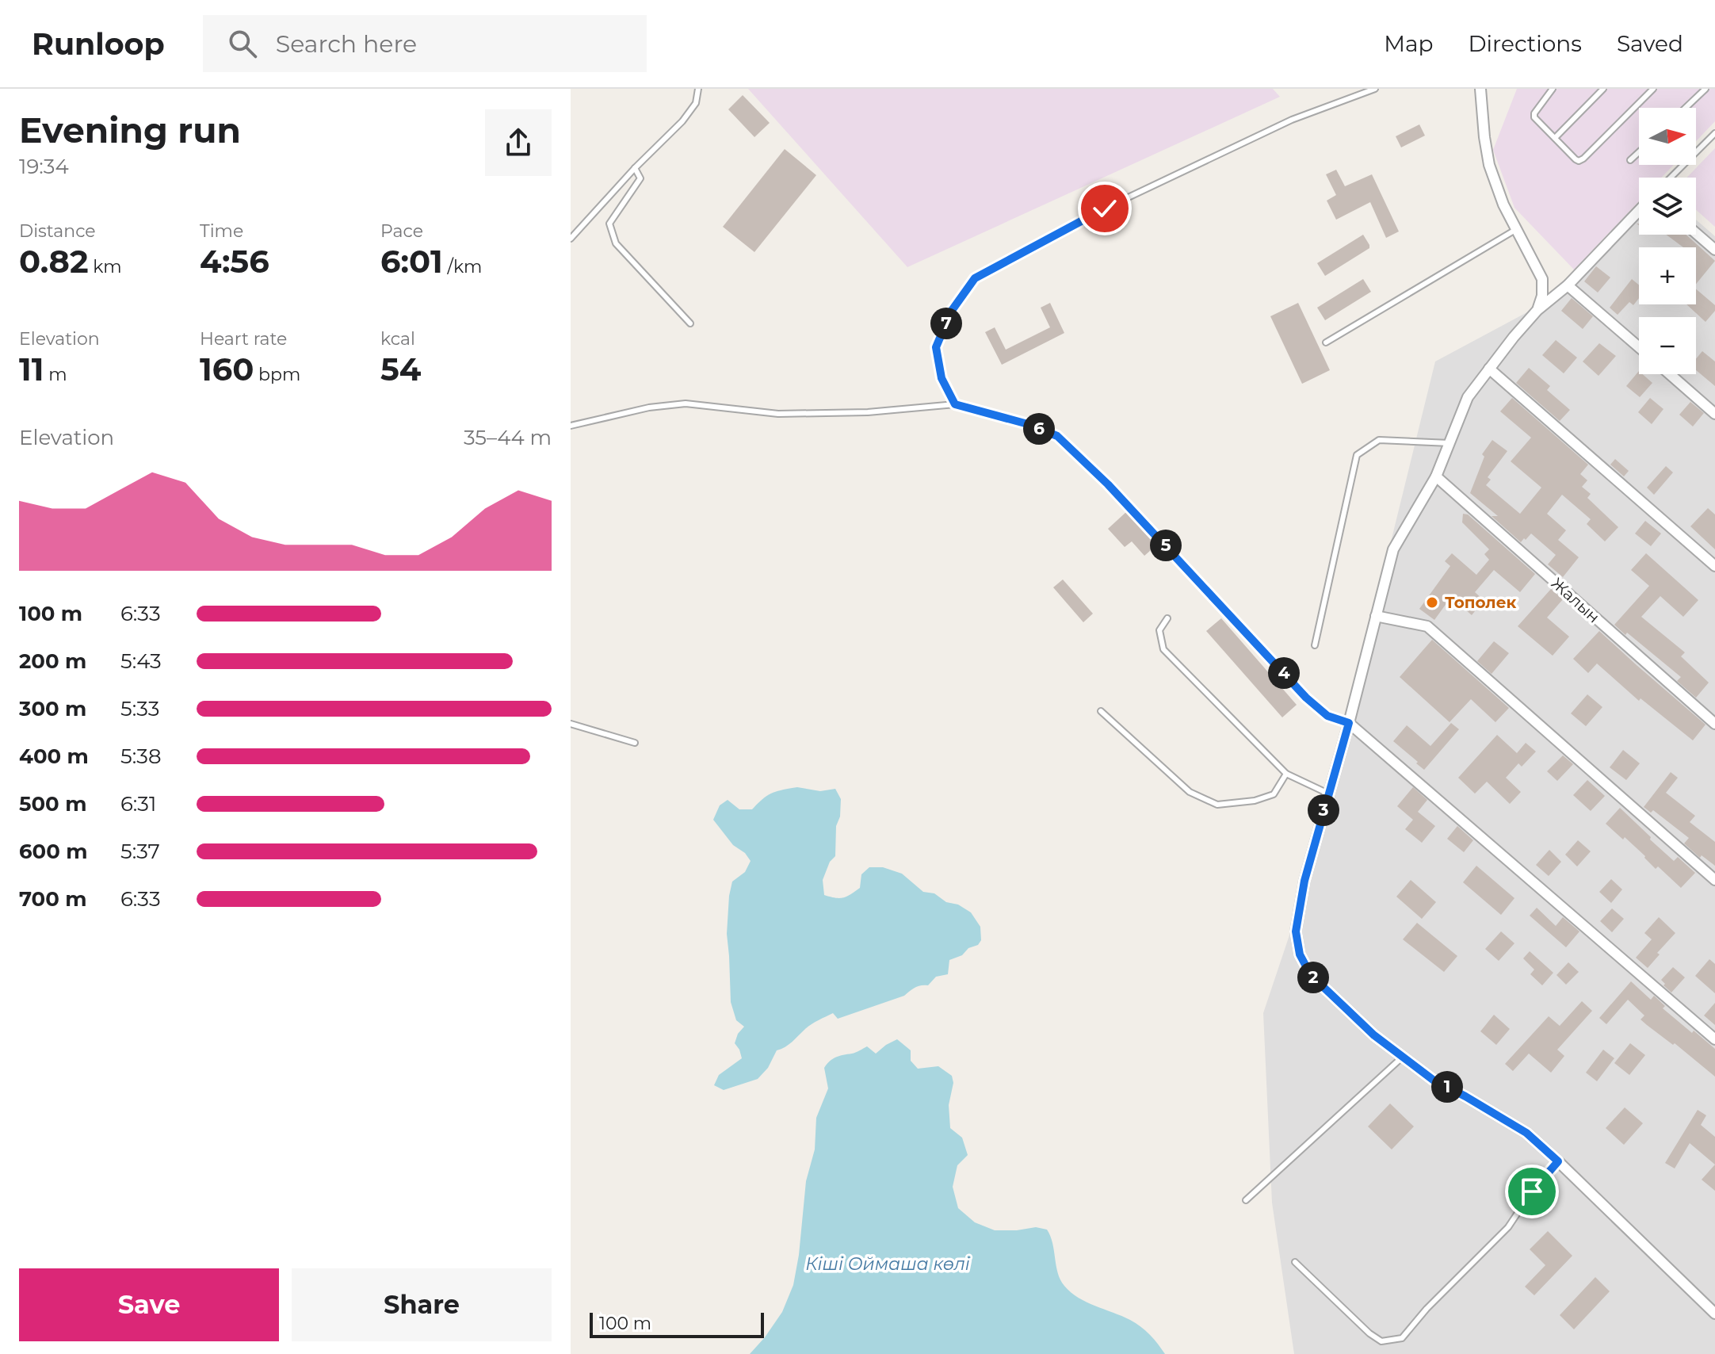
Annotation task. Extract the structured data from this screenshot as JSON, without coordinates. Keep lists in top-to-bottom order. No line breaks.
{"streets":{"street":["Жалын"]},"water":["Кіші Оймаша көлi"],"places":["Тополек"],"scale_bar":"100 m","north":"right","page":{"header":"Runloop","search":"Search here","nav":["Map","Directions","Saved"],"heading":["Evening run","19:34"],"map_buttons":["+","−"],"stats":[["Distance","0.82 km"],["Time","4:56"],["Pace","6:01 /km"],["Elevation","11 m"],["Heart rate","160 bpm"],["kcal","54"]],"pins":["7","6","5","4","3","2","1"],"chart":["Elevation","35–44 m"],"list":[{"name":"100 m","note":"6:33"},{"name":"200 m","note":"5:43"},{"name":"300 m","note":"5:33"},{"name":"400 m","note":"5:38"},{"name":"500 m","note":"6:31"},{"name":"600 m","note":"5:37"},{"name":"700 m","note":"6:33"}],"buttons":["Save","Share"],"scale":"100 m"}}
